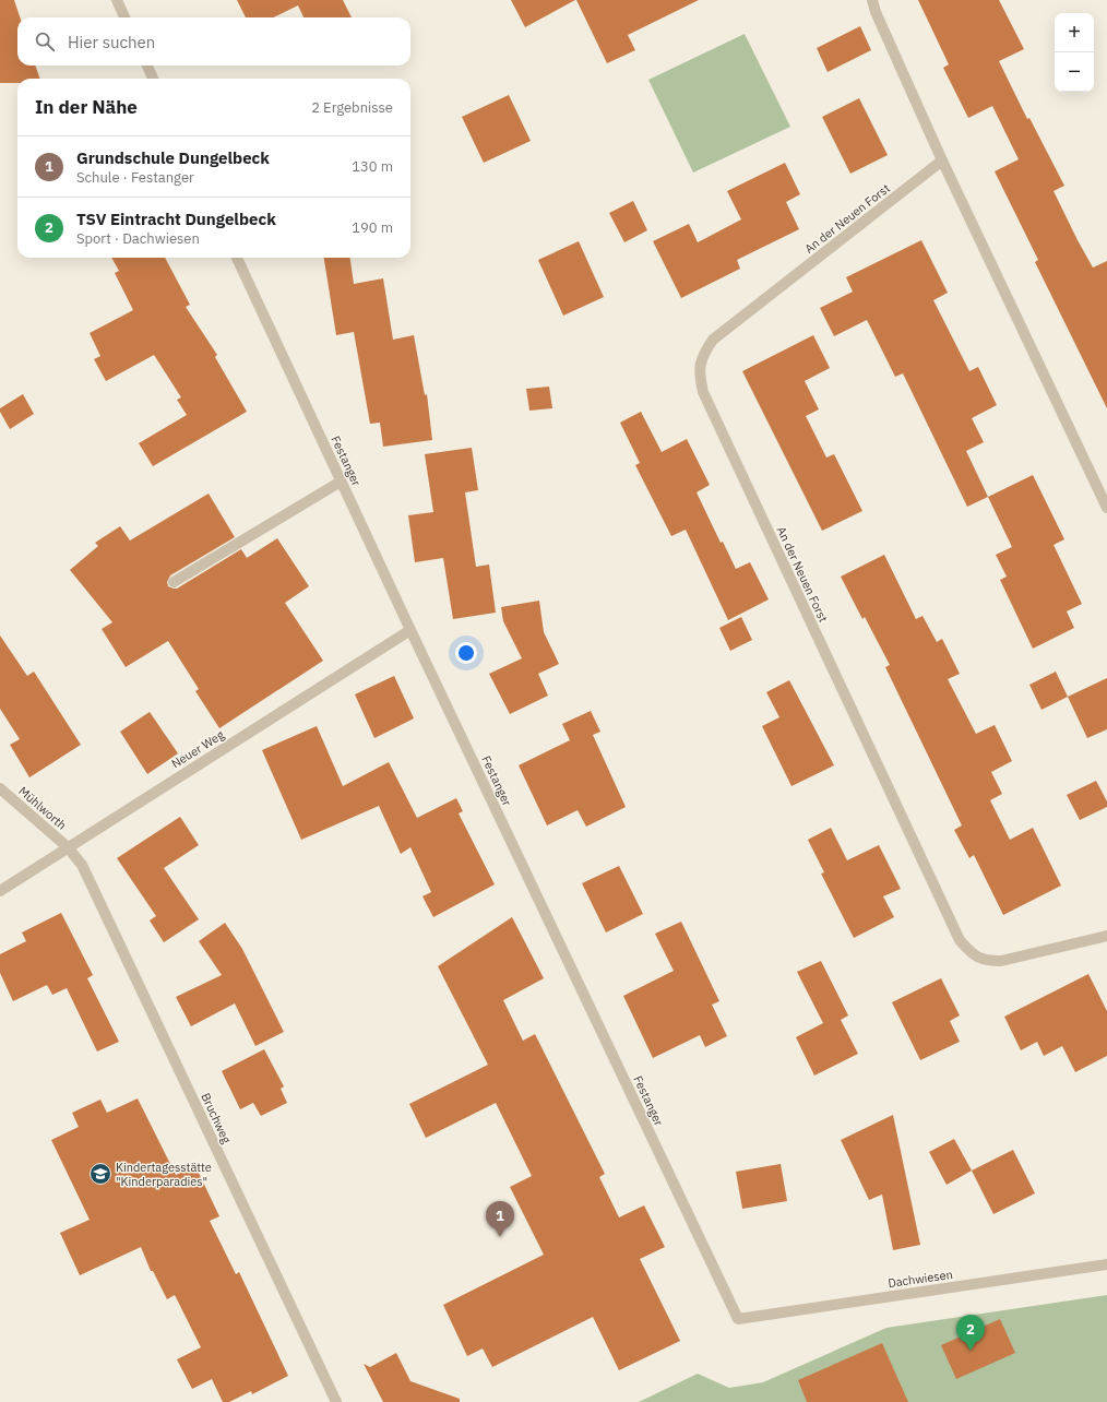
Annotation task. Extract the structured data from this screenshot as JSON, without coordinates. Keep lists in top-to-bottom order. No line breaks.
{"streets":{"street":["An der Neuen Forst","Festanger","Neuer Weg","Mühlworth","Bruchweg","Dachwiesen"]},"crossings":[["Festanger","Neuer Weg"],["Festanger","Dachwiesen"],["Neuer Weg","Mühlworth"],["Neuer Weg","Bruchweg"],["Mühlworth","Bruchweg"]],"places":{"school or university":["Kindertagesstätte \"Kinderparadies\""]},"page":{"map_buttons":["+","−"],"search":"Hier suchen","heading":["In der Nähe","2 Ergebnisse"],"list":[{"mark":"1","name":"Grundschule Dungelbeck","note":"Schule · Festanger","value":"130 m"},{"mark":"2","name":"TSV Eintracht Dungelbeck","note":"Sport · Dachwiesen","value":"190 m"}],"pins":["1","2"]}}
